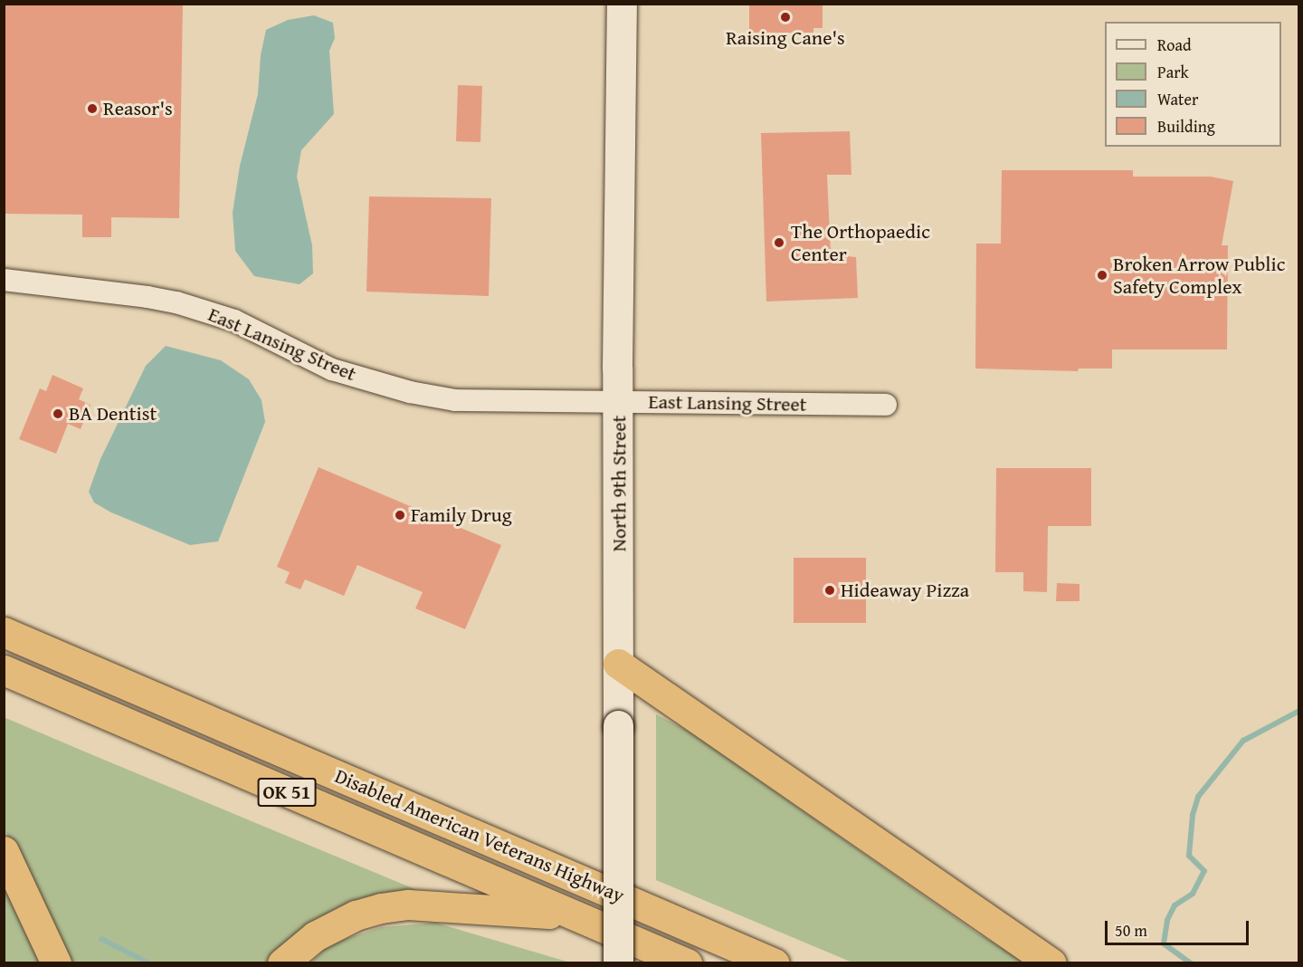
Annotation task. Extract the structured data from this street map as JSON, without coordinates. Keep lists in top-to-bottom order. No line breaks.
{"streets":{"highway":["OK 51","Disabled American Veterans Highway"],"main road":["North 9th Street"],"street":["East Lansing Street"]},"crossings":[["East Lansing Street","North 9th Street"]],"places":["Raising Cane's","Reasor's","The Orthopaedic Center","Broken Arrow Public Safety Complex","BA Dentist","Family Drug","Hideaway Pizza"],"legend":["Road","Park","Water","Building"],"scale_bar":"50 m"}
